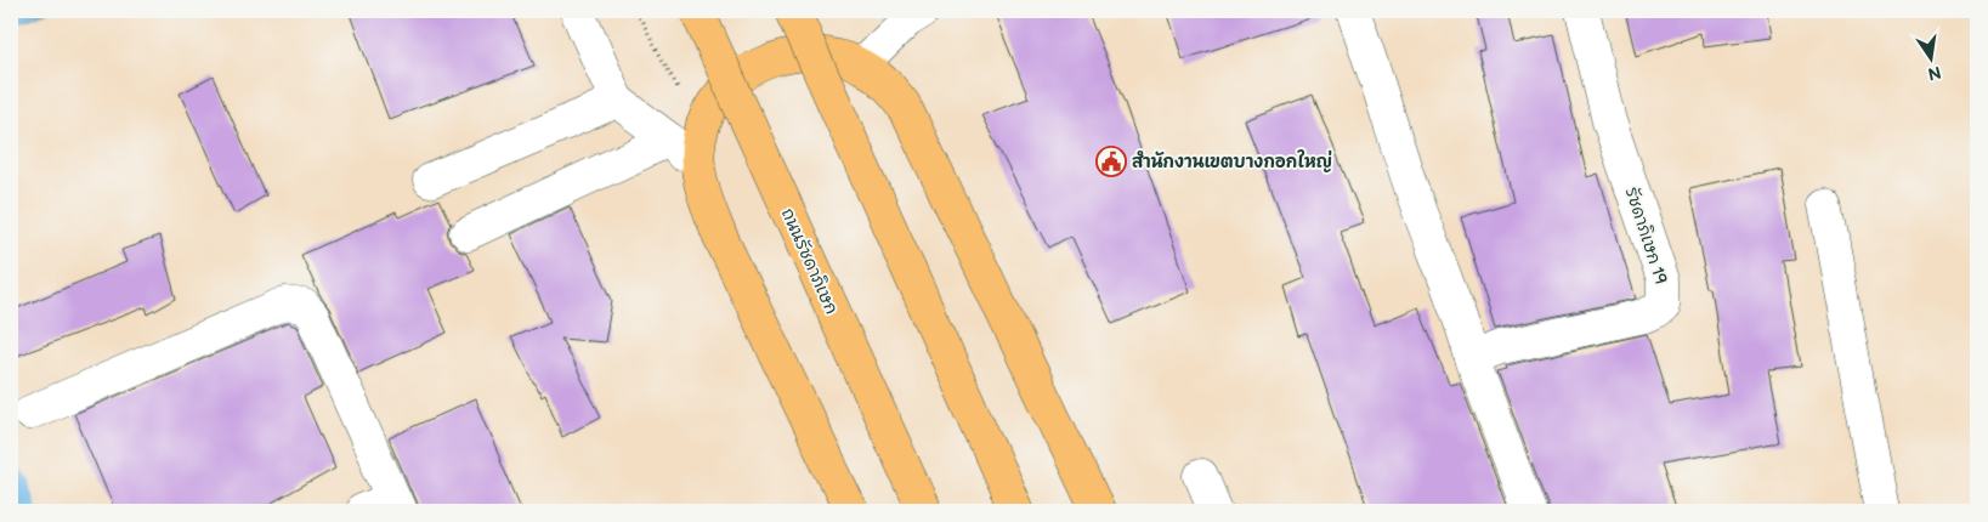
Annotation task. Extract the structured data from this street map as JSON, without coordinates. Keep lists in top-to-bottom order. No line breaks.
{"streets":{"main road":["ถนนรัชดาภิเษก"],"street":["รัชดาภิเษก 19"]},"places":{"public building":["สำนักงานเขตบางกอกใหญ่"]},"north":"bottom"}
